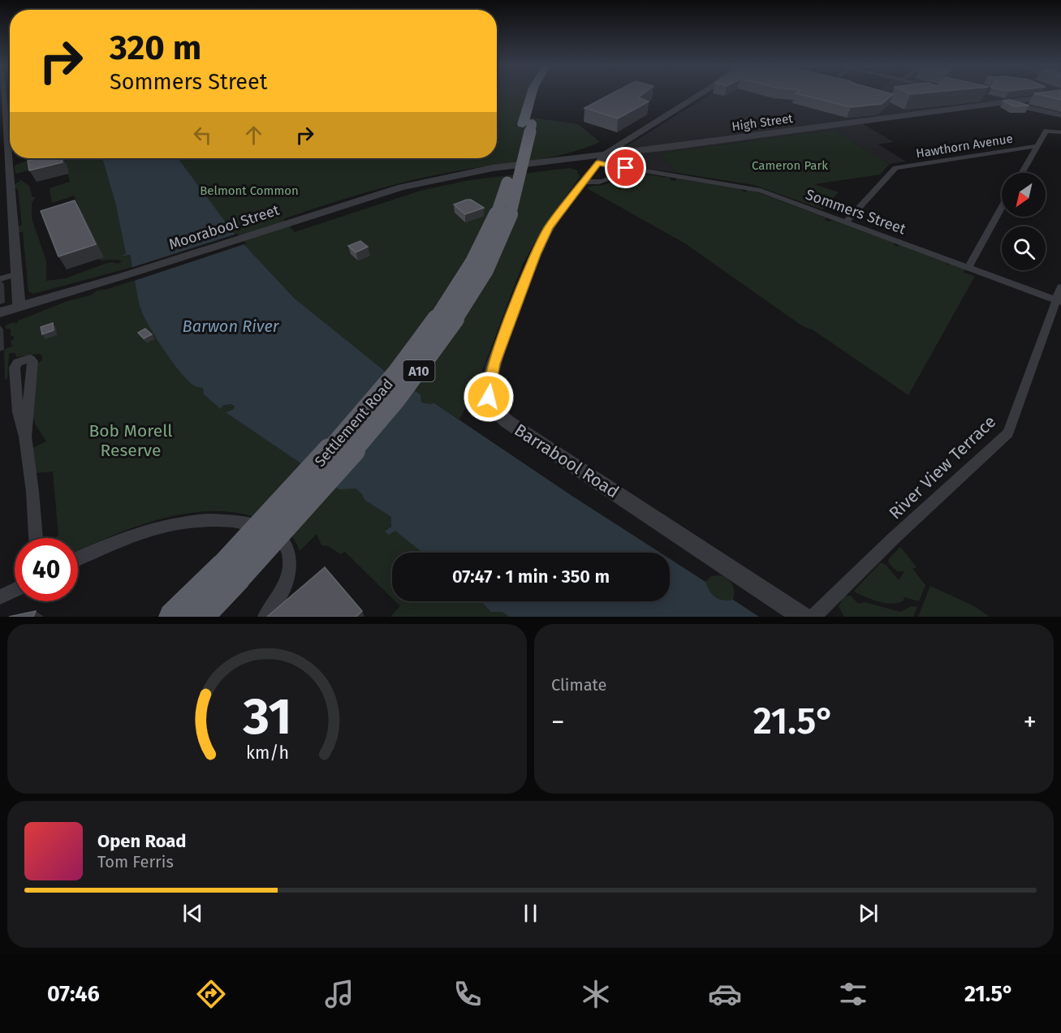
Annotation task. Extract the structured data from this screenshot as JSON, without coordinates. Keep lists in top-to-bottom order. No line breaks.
{"streets":{"highway":["A10","Settlement Road"],"street":["High Street","Hawthorn Avenue","Sommers Street","Moorabool Street","Barrabool Road","River View Terrace"]},"crossings":[["High Street","Sommers Street"],["High Street","Moorabool Street"],["High Street","Barrabool Road"],["Hawthorn Avenue","Sommers Street"],["Sommers Street","Moorabool Street"],["Sommers Street","Barrabool Road"],["Sommers Street","River View Terrace"],["Moorabool Street","Barrabool Road"]],"water":["Barwon River"],"parks":["Cameron Park","Belmont Common","Bob Morell Reserve"],"north":"bottom left","page":{"turn":["320 m","Sommers Street"],"limit":"40","trip":"07:47 · 1 min · 350 m","tile":"Climate","heat":["−","21.5°","+"],"song":["Open Road","Tom Ferris"],"tabs":["07:46","21.5°"],"gauge":["31","km/h"]}}
